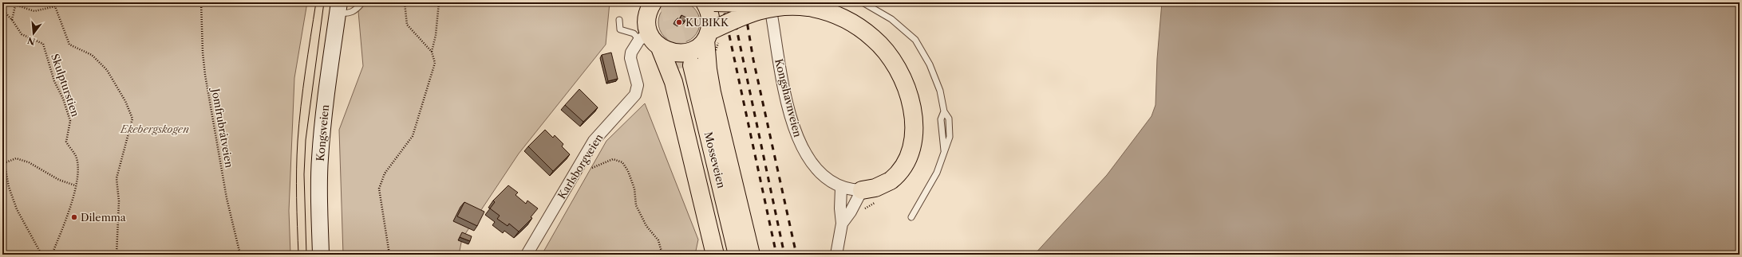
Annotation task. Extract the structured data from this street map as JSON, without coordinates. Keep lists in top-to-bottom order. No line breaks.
{"streets":{"highway":["Mosseveien"],"main road":["Kongsveien"],"street":["Kongshavnveien","Karlsborgveien"],"path":["Skulpturstien","Jomfrubråtveien"]},"parks":["Ekebergskogen"],"places":["KUBIKK","Dilemma"],"north":"bottom"}
